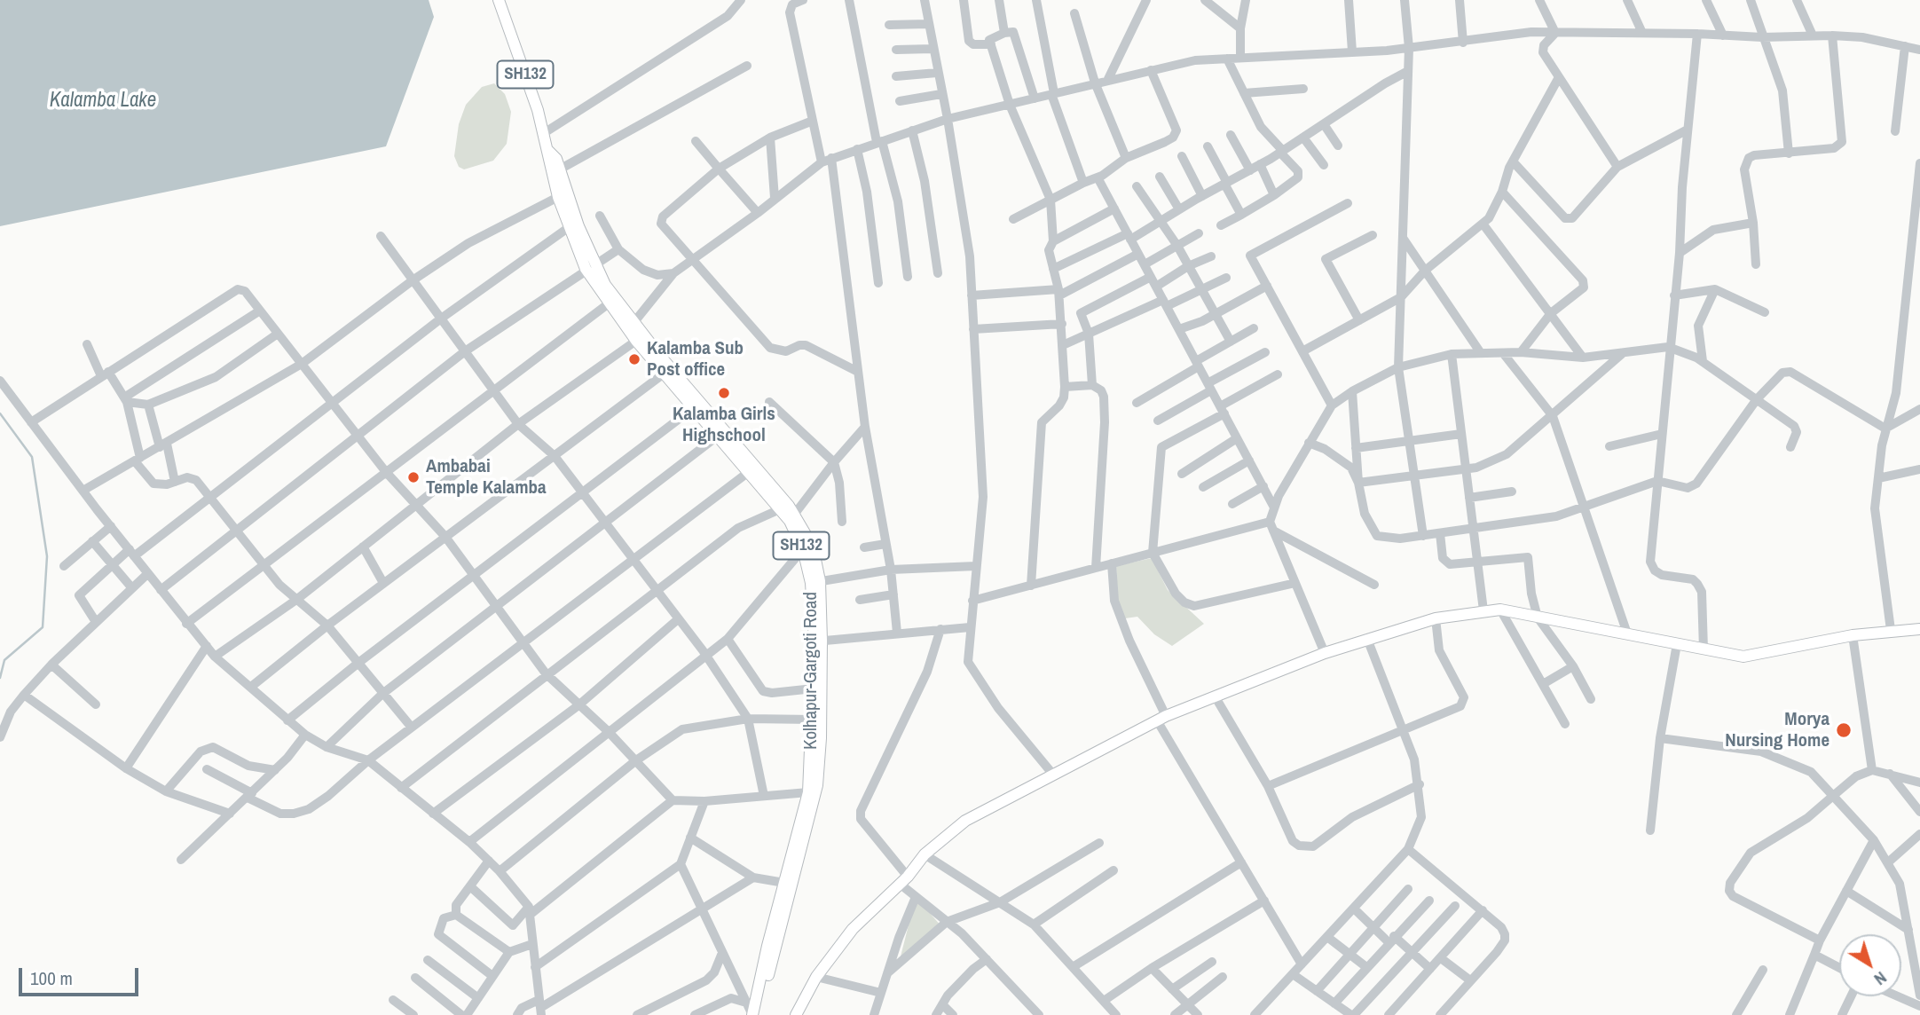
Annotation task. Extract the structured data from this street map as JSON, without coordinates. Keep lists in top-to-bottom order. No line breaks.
{"streets":{"main road":["SH132","Kolhapur-Gargoti Road"]},"crossings":[["SH132","Kolhapur-Gargoti Road"]],"water":["Kalamba Lake"],"places":["Kalamba Sub Post office","Kalamba Girls Highschool","Ambabai Temple Kalamba","Morya Nursing Home"],"scale_bar":"100 m","north":"bottom right"}
